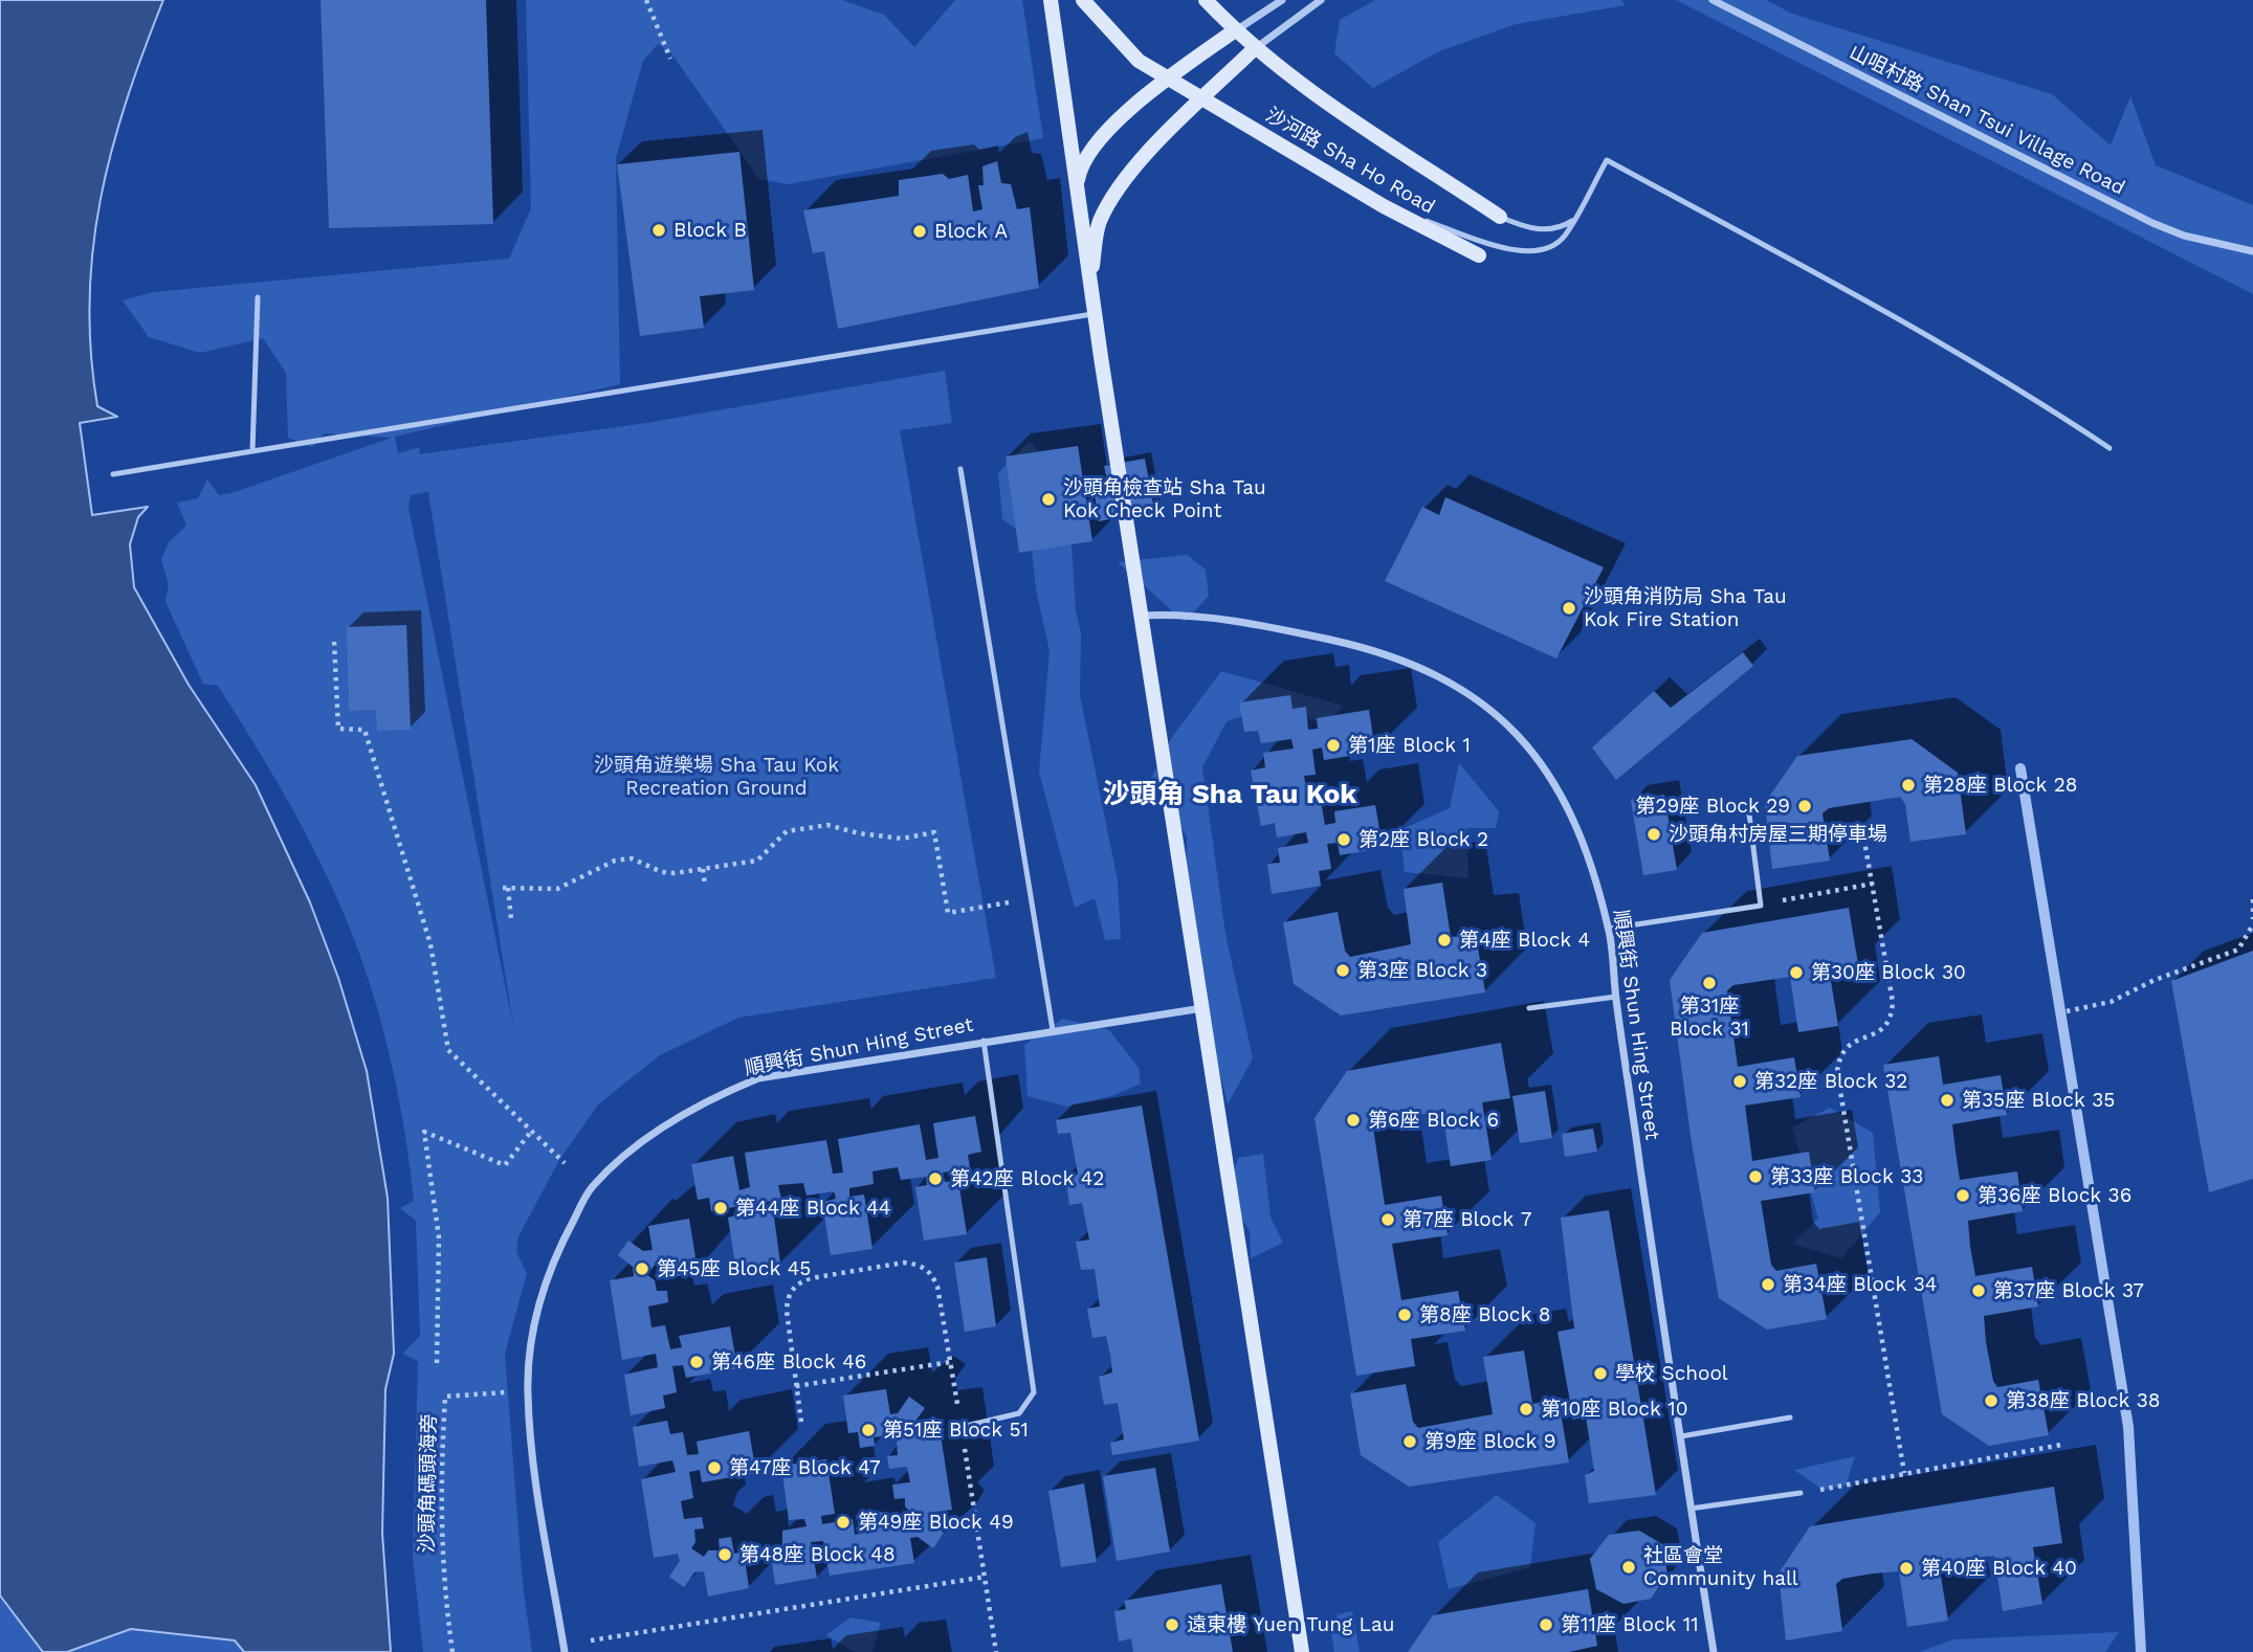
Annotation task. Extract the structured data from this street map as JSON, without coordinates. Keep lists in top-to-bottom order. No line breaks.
{"streets":{"street":["山咀村路 Shan Tsui Village Road","沙河路 Sha Ho Road","順興街 Shun Hing Street"],"path":["沙頭角碼頭海旁"]},"crossings":[["順興街 Shun Hing Street","沙頭角碼頭海旁"]],"districts":["沙頭角 Sha Tau Kok"],"parks":["沙頭角遊樂場 Sha Tau Kok Recreation Ground"],"places":["Block B","Block A","沙頭角檢查站 Sha Tau Kok Check Point","沙頭角消防局 Sha Tau Kok Fire Station","第1座 Block 1","第28座 Block 28","第29座 Block 29","沙頭角村房屋三期停車場","第2座 Block 2","第4座 Block 4","第3座 Block 3","第30座 Block 30","第31座 Block 31","第32座 Block 32","第35座 Block 35","第6座 Block 6","第33座 Block 33","第42座 Block 42","第36座 Block 36","第44座 Block 44","第7座 Block 7","第45座 Block 45","第34座 Block 34","第37座 Block 37","第8座 Block 8","第46座 Block 46","學校 School","第38座 Block 38","第10座 Block 10","第51座 Block 51","第9座 Block 9","第47座 Block 47","第49座 Block 49","第48座 Block 48","社區會堂 Community hall","第40座 Block 40","遠東樓 Yuen Tung Lau","第11座 Block 11"]}
